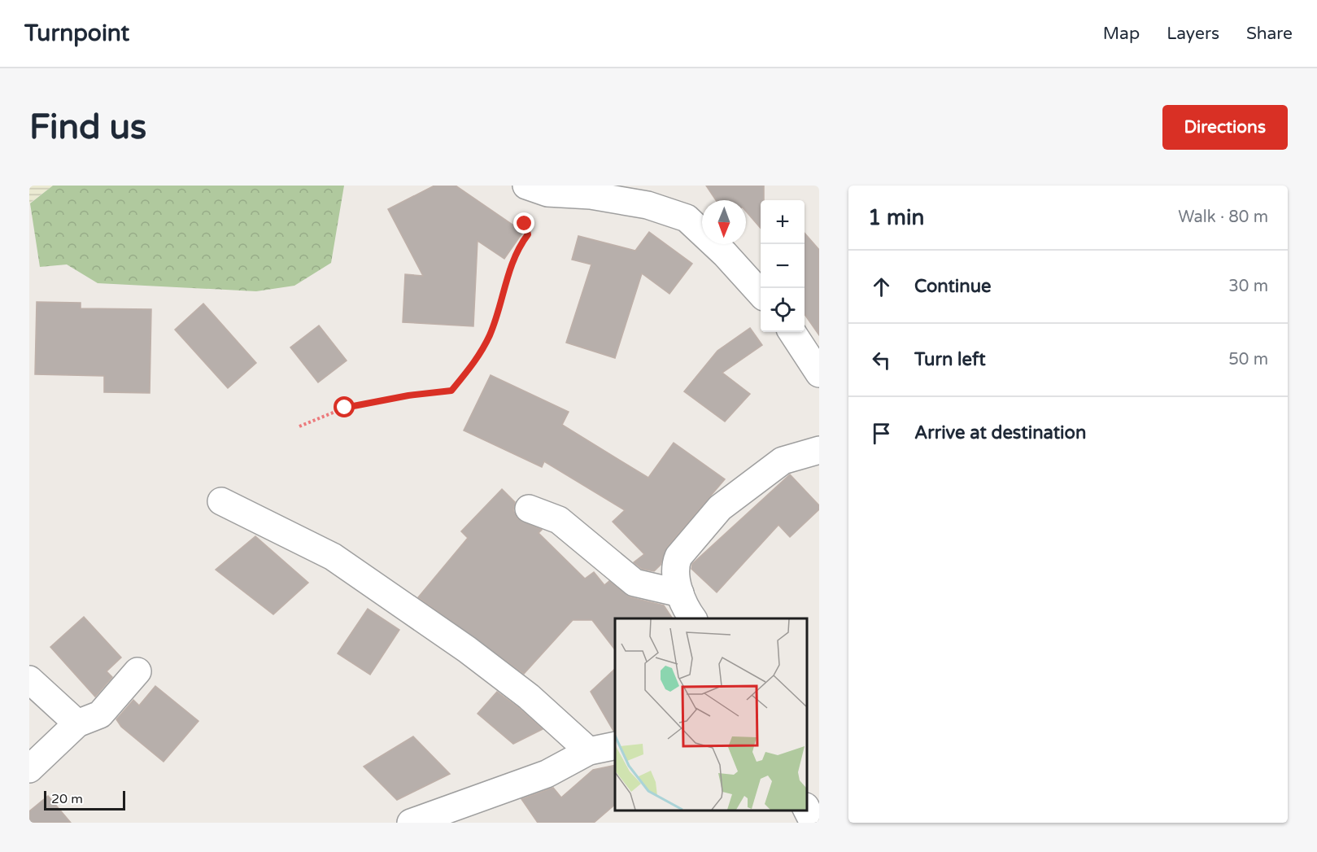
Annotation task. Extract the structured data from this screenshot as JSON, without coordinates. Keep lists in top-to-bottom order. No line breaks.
{"scale_bar":"20 m","north":"bottom","page":{"header":"Turnpoint","nav":["Map","Layers","Share"],"buttons":"Directions","title":"Find us","heading":["1 min","Walk · 80 m"],"map_buttons":["+","−"],"list":[["Continue","30 m"],["Turn left","50 m"],"Arrive at destination"],"scale":"20 m"}}
